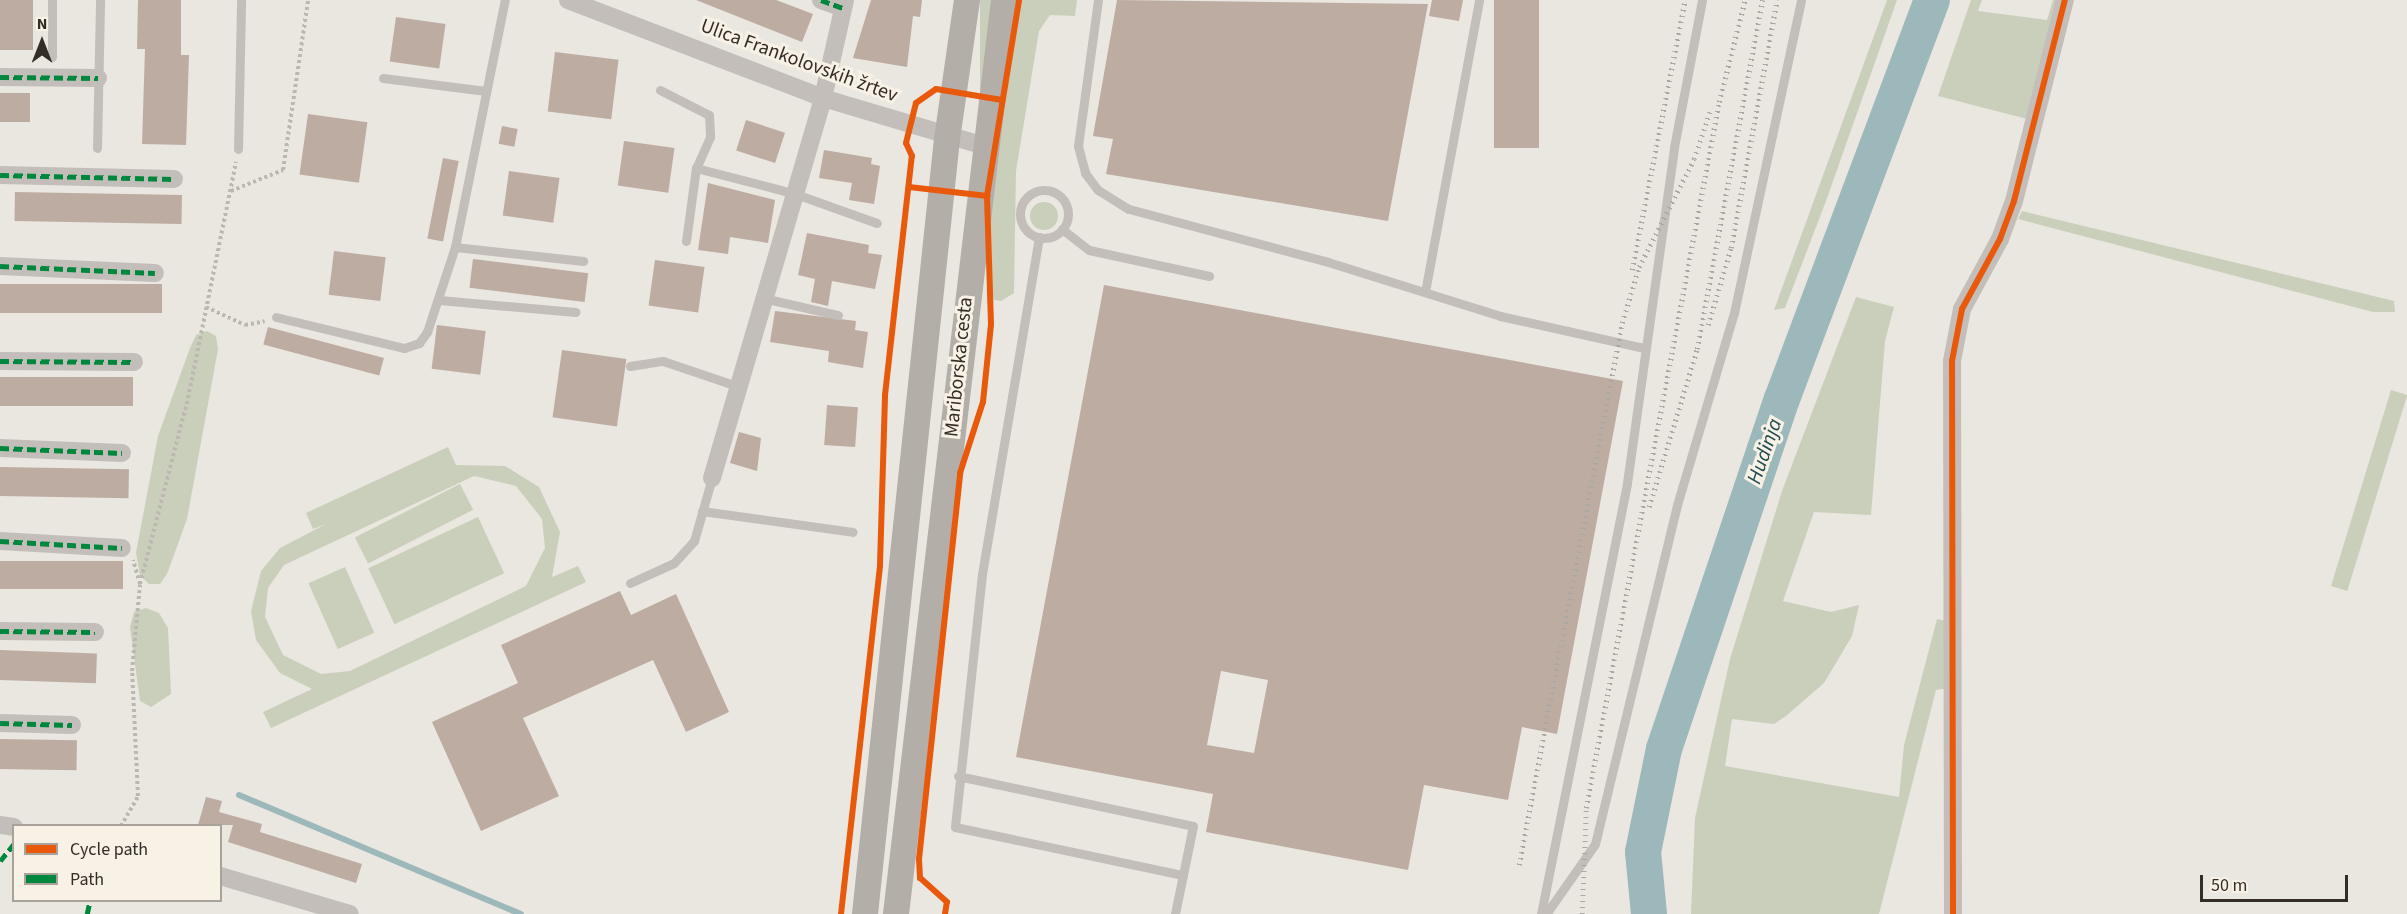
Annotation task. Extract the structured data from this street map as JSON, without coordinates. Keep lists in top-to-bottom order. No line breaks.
{"streets":{"main road":["Mariborska cesta"],"street":["Ulica Frankolovskih žrtev"]},"crossings":[["Ulica Frankolovskih žrtev","Mariborska cesta"]],"water":["Hudinja"],"legend":["Cycle path","Path"],"scale_bar":"50 m","north":"top"}
